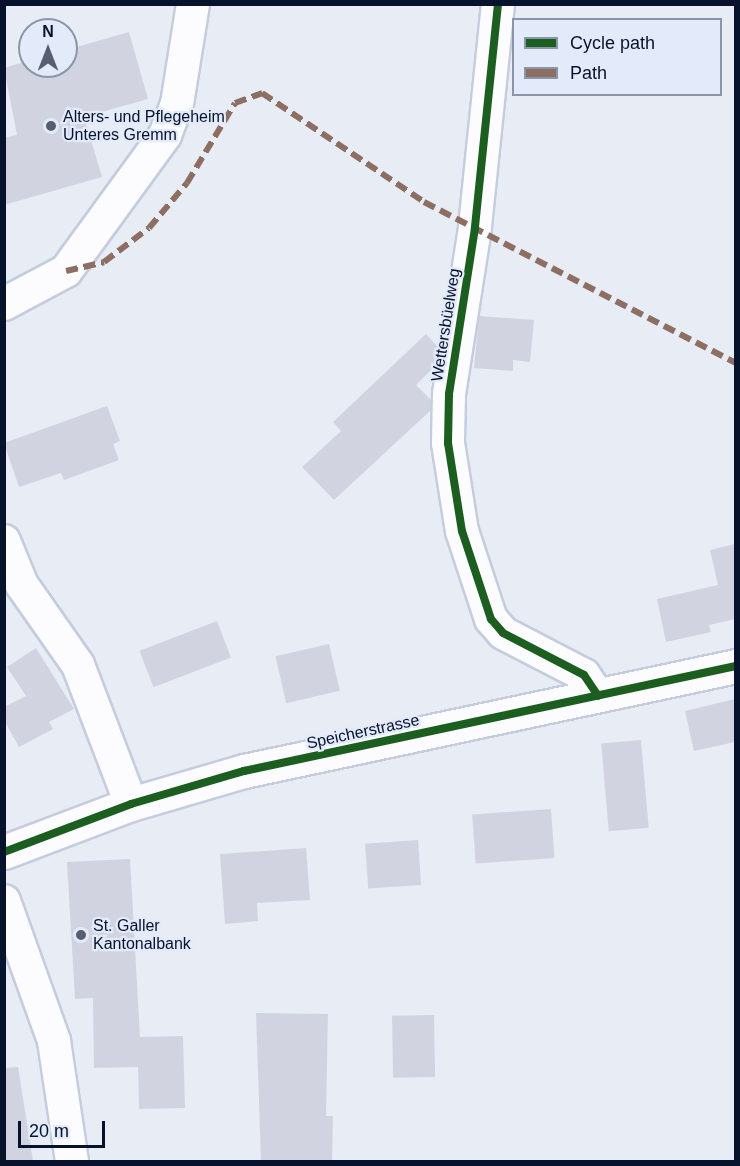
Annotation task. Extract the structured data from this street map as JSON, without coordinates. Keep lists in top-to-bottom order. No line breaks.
{"streets":{"main road":["Speicherstrasse"],"street":["Wettersbüelweg"]},"crossings":[["Wettersbüelweg","Speicherstrasse"]],"places":["Alters- und Pflegeheim Unteres Gremm","St. Galler Kantonalbank"],"legend":["Cycle path","Path"],"scale_bar":"20 m","north":"top"}
